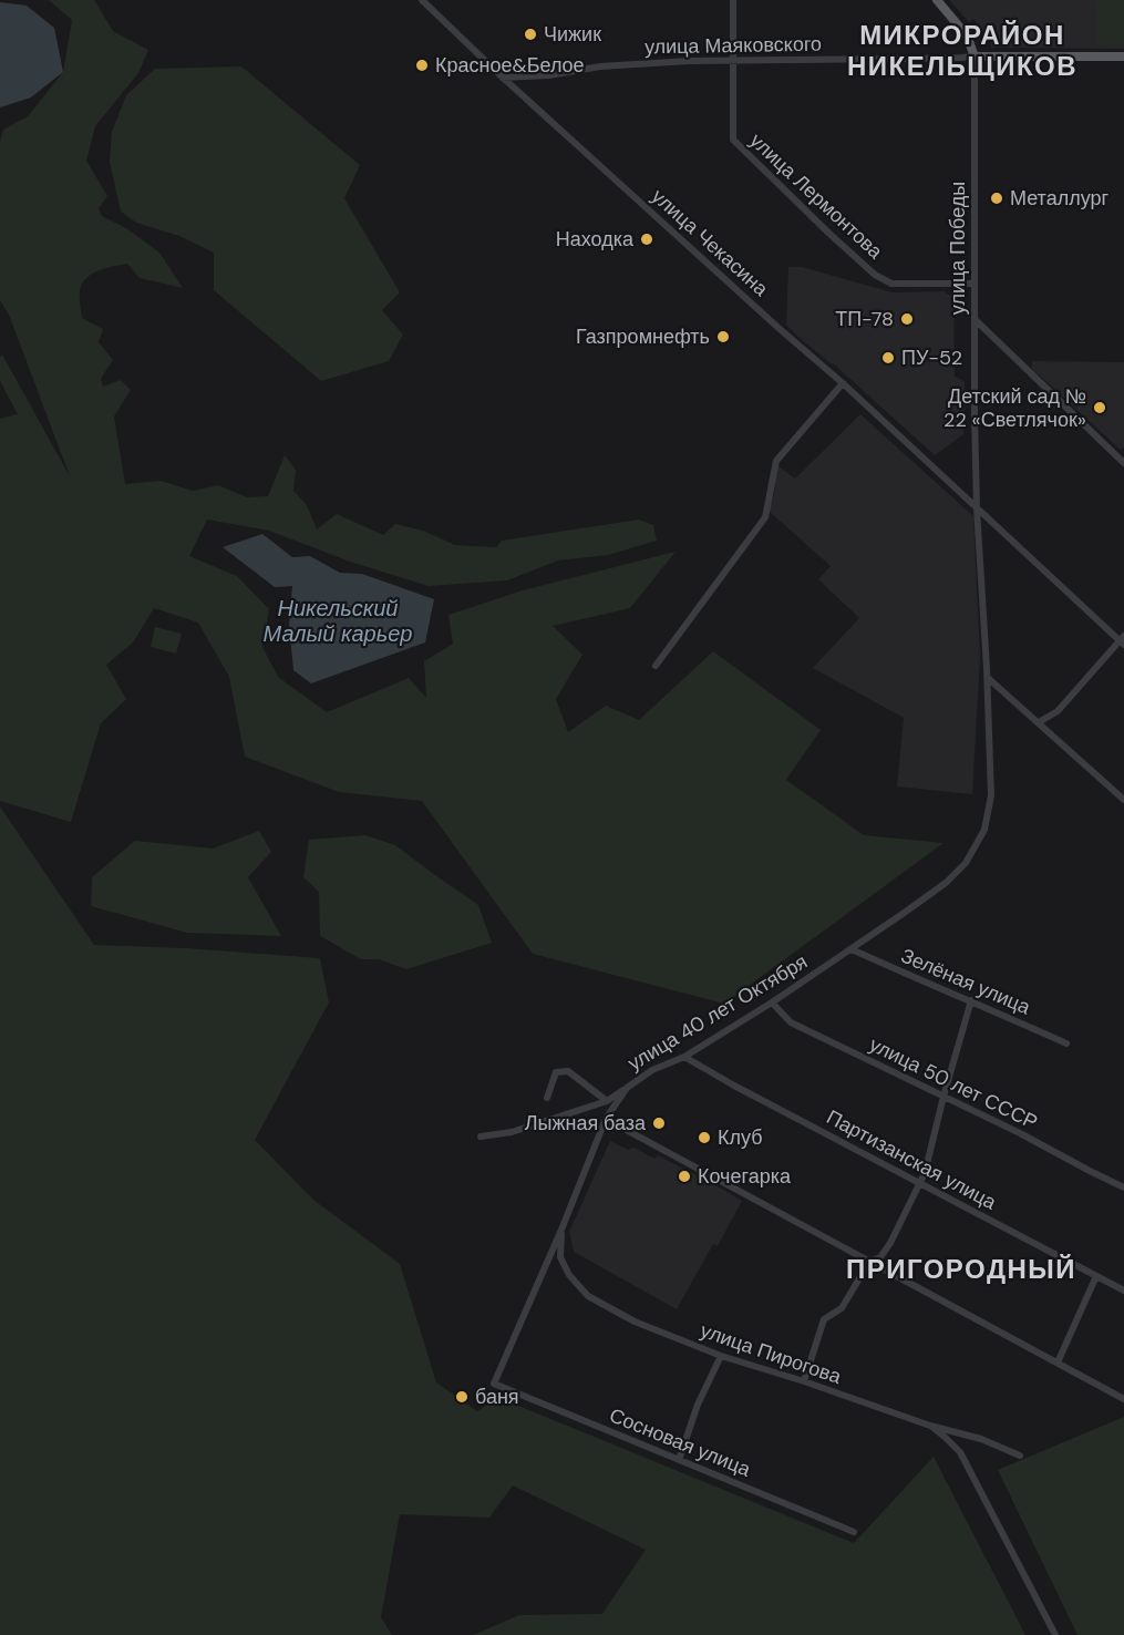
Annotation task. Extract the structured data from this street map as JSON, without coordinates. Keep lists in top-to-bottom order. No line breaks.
{"streets":{"main road":["улица Маяковского","улица Победы"],"street":["улица Лермонтова","улица Чекасина","Зелёная улица","улица 40 лет Октября","улица 50 лет СССР","Партизанская улица","улица Пирогова","Сосновая улица"]},"crossings":[["улица Маяковского","улица Лермонтова"],["улица Маяковского","улица Чекасина"],["улица Маяковского","улица Победы"],["улица Лермонтова","улица Победы"],["улица Чекасина","улица Победы"],["улица Победы","улица 40 лет Октября"],["Зелёная улица","улица 40 лет Октября"],["улица 40 лет Октября","улица 50 лет СССР"],["улица 40 лет Октября","Партизанская улица"],["улица 40 лет Октября","улица Пирогова"],["улица 40 лет Октября","Сосновая улица"]],"districts":["МИКРОРАЙОН НИКЕЛЬЩИКОВ","ПРИГОРОДНЫЙ"],"water":["Никельский Малый карьер"],"places":["Чижик","Красное&Белое","Металлург","Находка","ТП-78","Газпромнефть","ПУ-52","Детский сад № 22 «Светлячок»","Лыжная база","Клуб","Кочегарка","баня"]}
